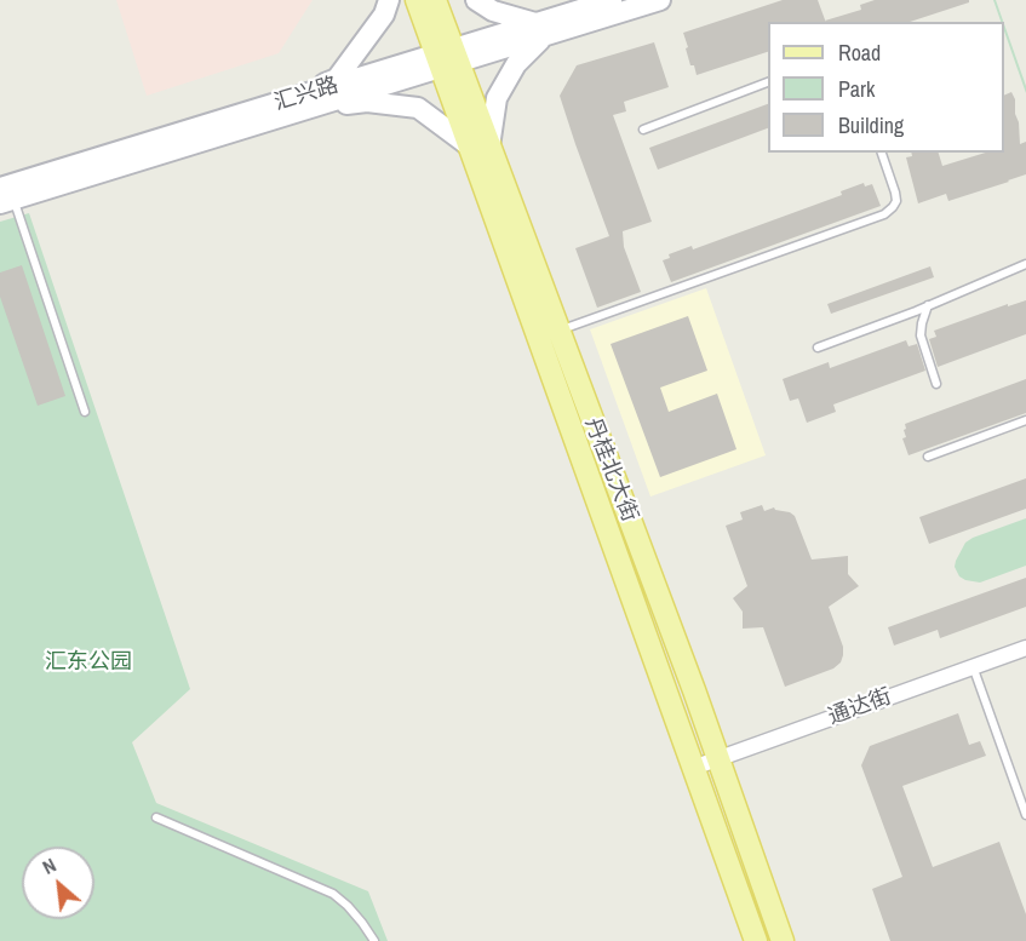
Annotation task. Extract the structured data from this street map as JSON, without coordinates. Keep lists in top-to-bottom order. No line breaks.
{"streets":{"main road":["汇兴路","丹桂北大街"],"street":["通达街"]},"crossings":[["汇兴路","丹桂北大街"],["丹桂北大街","通达街"]],"parks":["汇东公园"],"legend":["Road","Park","Building"],"north":"top left"}
